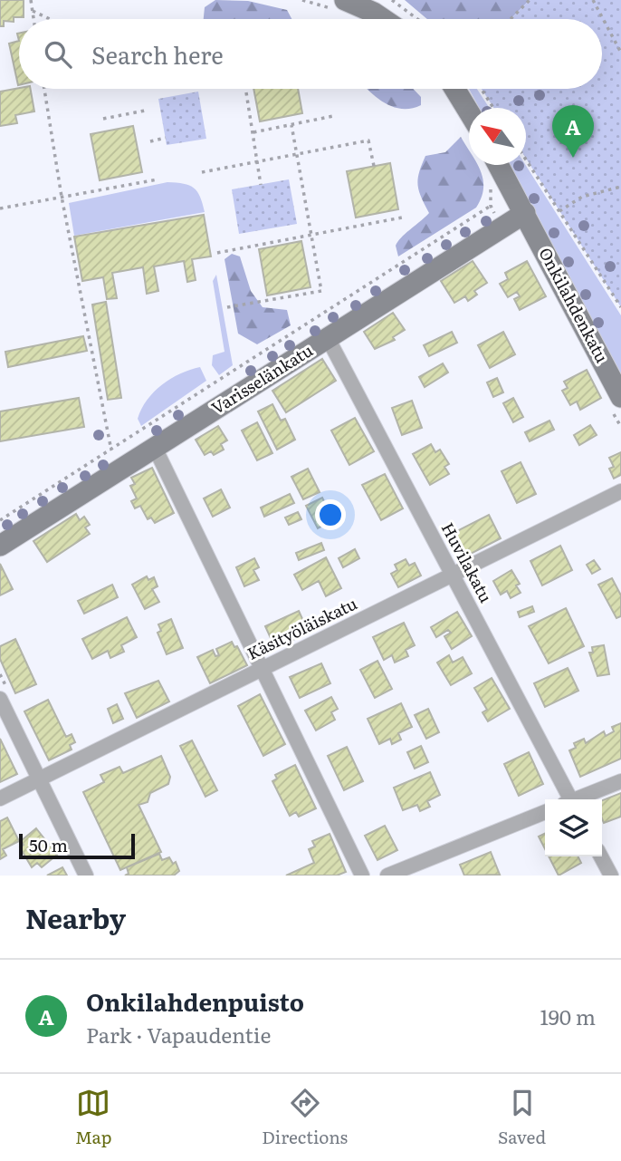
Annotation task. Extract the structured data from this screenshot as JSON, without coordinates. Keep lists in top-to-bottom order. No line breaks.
{"streets":{"street":["Onkilahdenkatu","Varisselänkatu","Huvilakatu","Käsityöläiskatu"]},"crossings":[["Onkilahdenkatu","Varisselänkatu"],["Varisselänkatu","Huvilakatu"],["Huvilakatu","Käsityöläiskatu"]],"scale_bar":"50 m","north":"top left","page":{"search":"Search here","pins":"A","scale":"50 m","heading":"Nearby","list":[{"mark":"A","name":"Onkilahdenpuisto","note":"Park · Vapaudentie","value":"190 m"}],"nav":["Map","Directions","Saved"]}}
